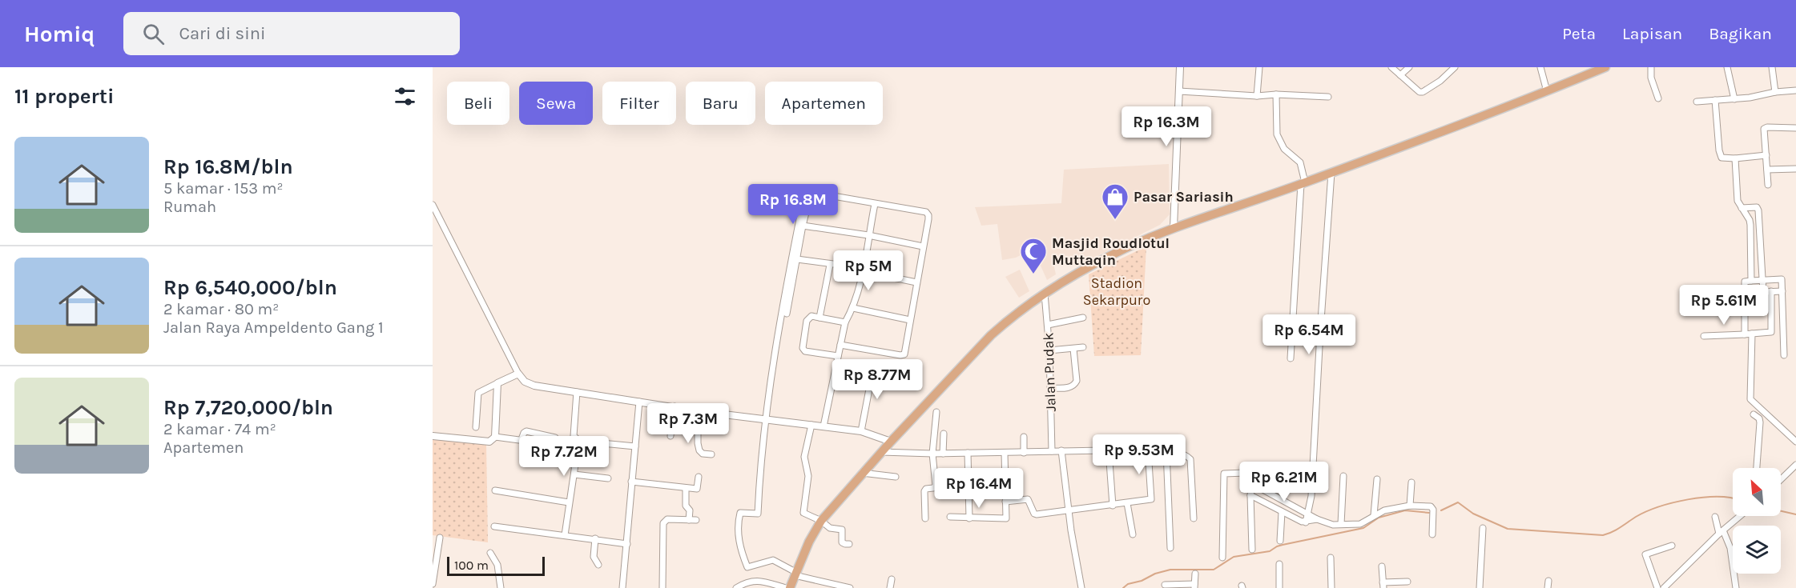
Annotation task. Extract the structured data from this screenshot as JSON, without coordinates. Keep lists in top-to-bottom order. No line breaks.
{"streets":{"street":["Jalan Pudak"]},"parks":["Stadion Sekarpuro"],"places":{"shop":["Pasar Sariasih"],"mosque":["Masjid Roudlotul Muttaqin"]},"scale_bar":"100 m","north":"top left","page":{"header":"Homiq","search":"Cari di sini","nav":["Peta","Lapisan","Bagikan"],"heading":"11 properti","chip":["Beli","Sewa","Filter","Baru","Apartemen"],"price":["Rp 16.3M","Rp 16.8M","Rp 5M","Rp 5.61M","Rp 6.54M","Rp 8.77M","Rp 7.3M","Rp 9.53M","Rp 7.72M","Rp 6.21M","Rp 16.4M"],"list":[{"name":"Rp 16.8M/bln","note":"5 kamar · 153 m² · Rumah"},{"name":"Rp 6,540,000/bln","note":"2 kamar · 80 m² · Jalan Raya Ampeldento Gang 1"},{"name":"Rp 7,720,000/bln","note":"2 kamar · 74 m² · Apartemen"}],"scale":"100 m"}}
